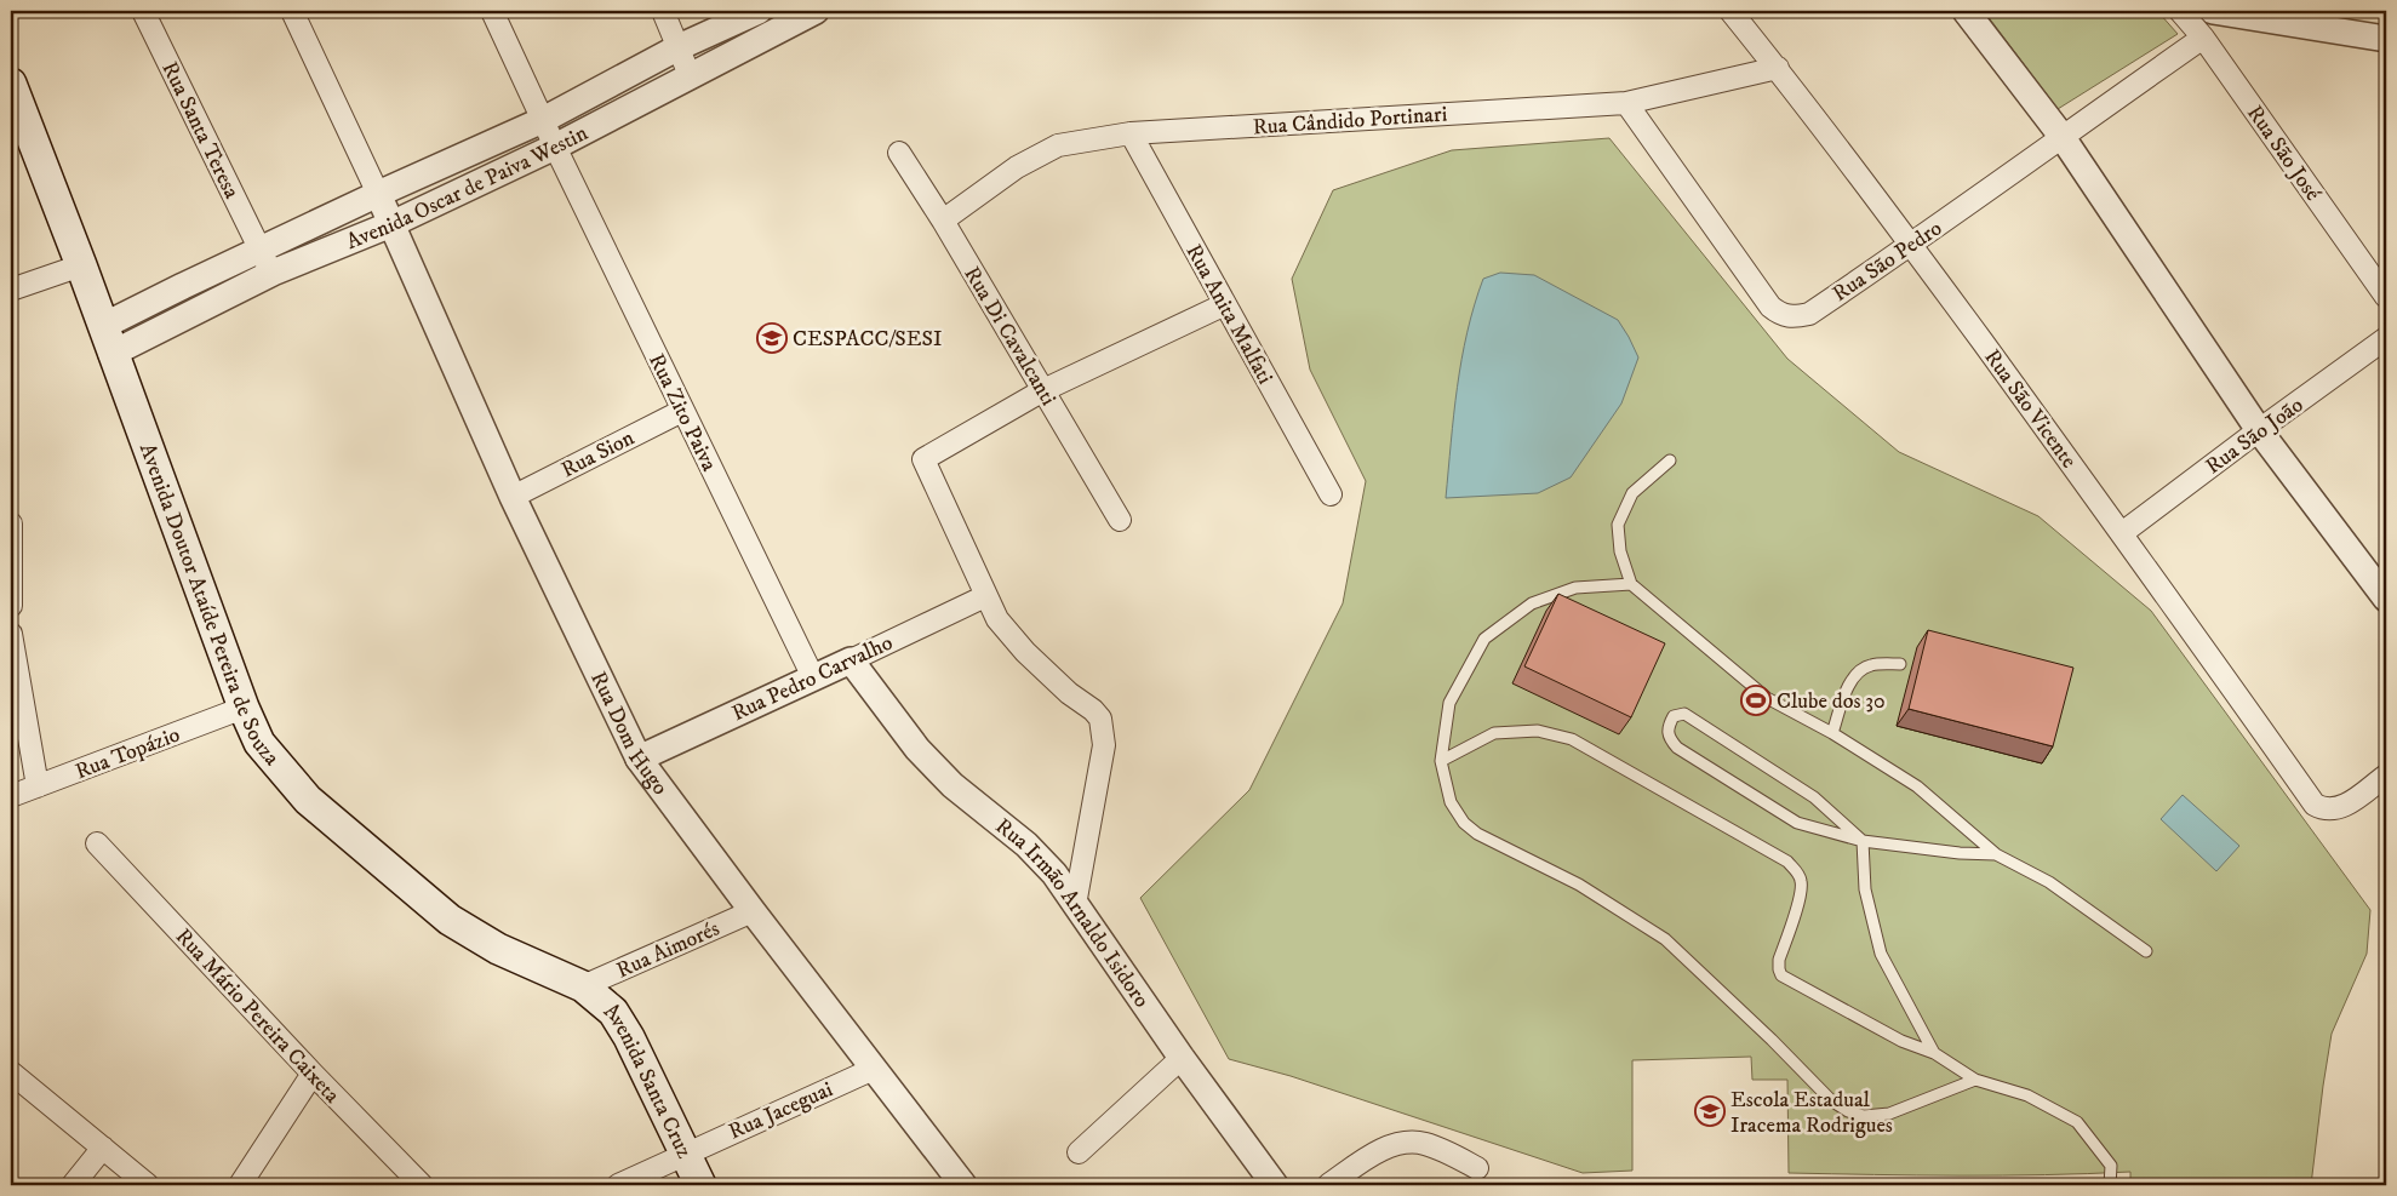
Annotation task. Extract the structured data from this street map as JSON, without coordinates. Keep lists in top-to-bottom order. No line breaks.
{"streets":{"main road":["Avenida Doutor Ataíde Pereira de Souza","Avenida Santa Cruz"],"street":["Rua Cândido Portinari","Rua Santa Teresa","Rua São José","Avenida Oscar de Paiva Westin","Rua São Pedro","Rua Anita Malfati","Rua Di Cavalcanti","Rua São Vicente","Rua Zito Paiva","Rua São João","Rua Sion","Rua Pedro Carvalho","Rua Dom Hugo","Rua Topázio","Rua Irmão Arnaldo Isidoro","Rua Aimorés","Rua Mário Pereira Caixeta","Rua Jaceguai"]},"crossings":[["Rua Cândido Portinari","Rua São Pedro"],["Rua Cândido Portinari","Rua Anita Malfati"],["Rua Cândido Portinari","Rua Di Cavalcanti"],["Rua Cândido Portinari","Rua São Vicente"],["Rua Santa Teresa","Avenida Oscar de Paiva Westin"],["Rua São José","Rua São Pedro"],["Avenida Oscar de Paiva Westin","Rua Zito Paiva"],["Avenida Oscar de Paiva Westin","Avenida Doutor Ataíde Pereira de Souza"],["Avenida Oscar de Paiva Westin","Rua Dom Hugo"],["Rua São Pedro","Rua São Vicente"],["Rua São Vicente","Rua São João"],["Rua Zito Paiva","Rua Sion"],["Rua Zito Paiva","Rua Pedro Carvalho"],["Rua Sion","Rua Dom Hugo"],["Avenida Doutor Ataíde Pereira de Souza","Rua Topázio"],["Avenida Doutor Ataíde Pereira de Souza","Rua Aimorés"],["Avenida Doutor Ataíde Pereira de Souza","Avenida Santa Cruz"],["Rua Pedro Carvalho","Rua Dom Hugo"],["Rua Pedro Carvalho","Rua Irmão Arnaldo Isidoro"],["Rua Dom Hugo","Rua Aimorés"],["Rua Dom Hugo","Rua Jaceguai"],["Rua Aimorés","Avenida Santa Cruz"],["Avenida Santa Cruz","Rua Jaceguai"]],"places":{"school or university":["CESPACC/SESI","Escola Estadual Iracema Rodrigues"],"sports":["Clube dos 30"]}}
